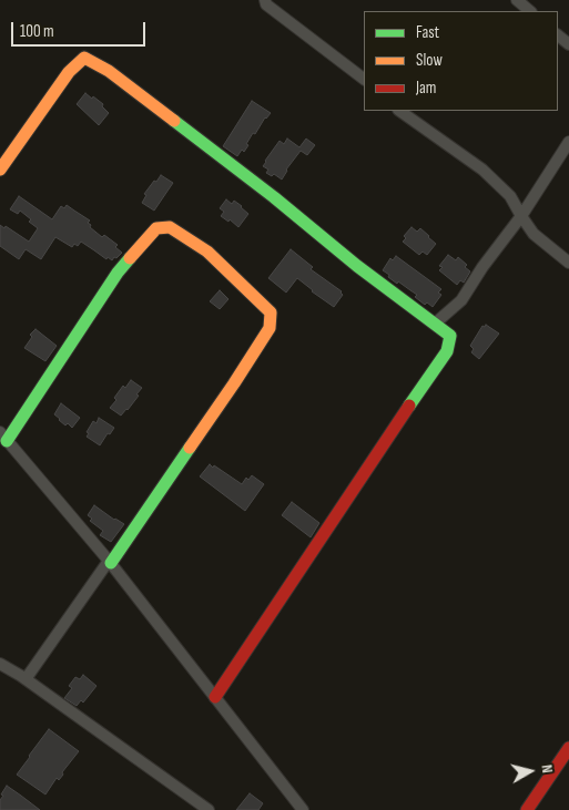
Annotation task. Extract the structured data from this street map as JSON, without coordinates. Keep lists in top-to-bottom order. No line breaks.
{"legend":["Fast","Slow","Jam"],"scale_bar":"100 m","north":"right"}
